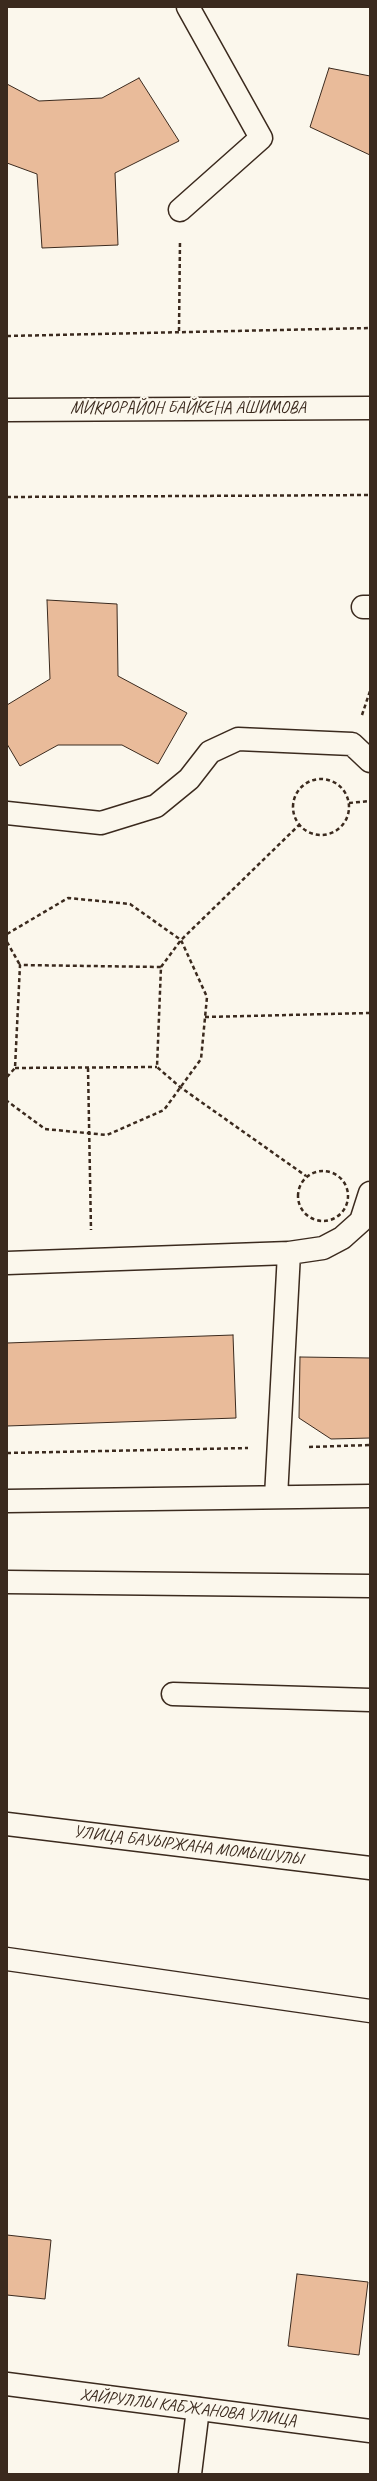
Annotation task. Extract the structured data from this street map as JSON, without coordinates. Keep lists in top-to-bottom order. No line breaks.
{"streets":{"street":["МИКРОРАЙОН БАЙКЕНА АШИМОВА","УЛИЦА БАУЫРЖАНА МОМЫШУЛЫ","ХАЙРУЛЛЫ КАБЖАНОВА УЛИЦА"]}}
